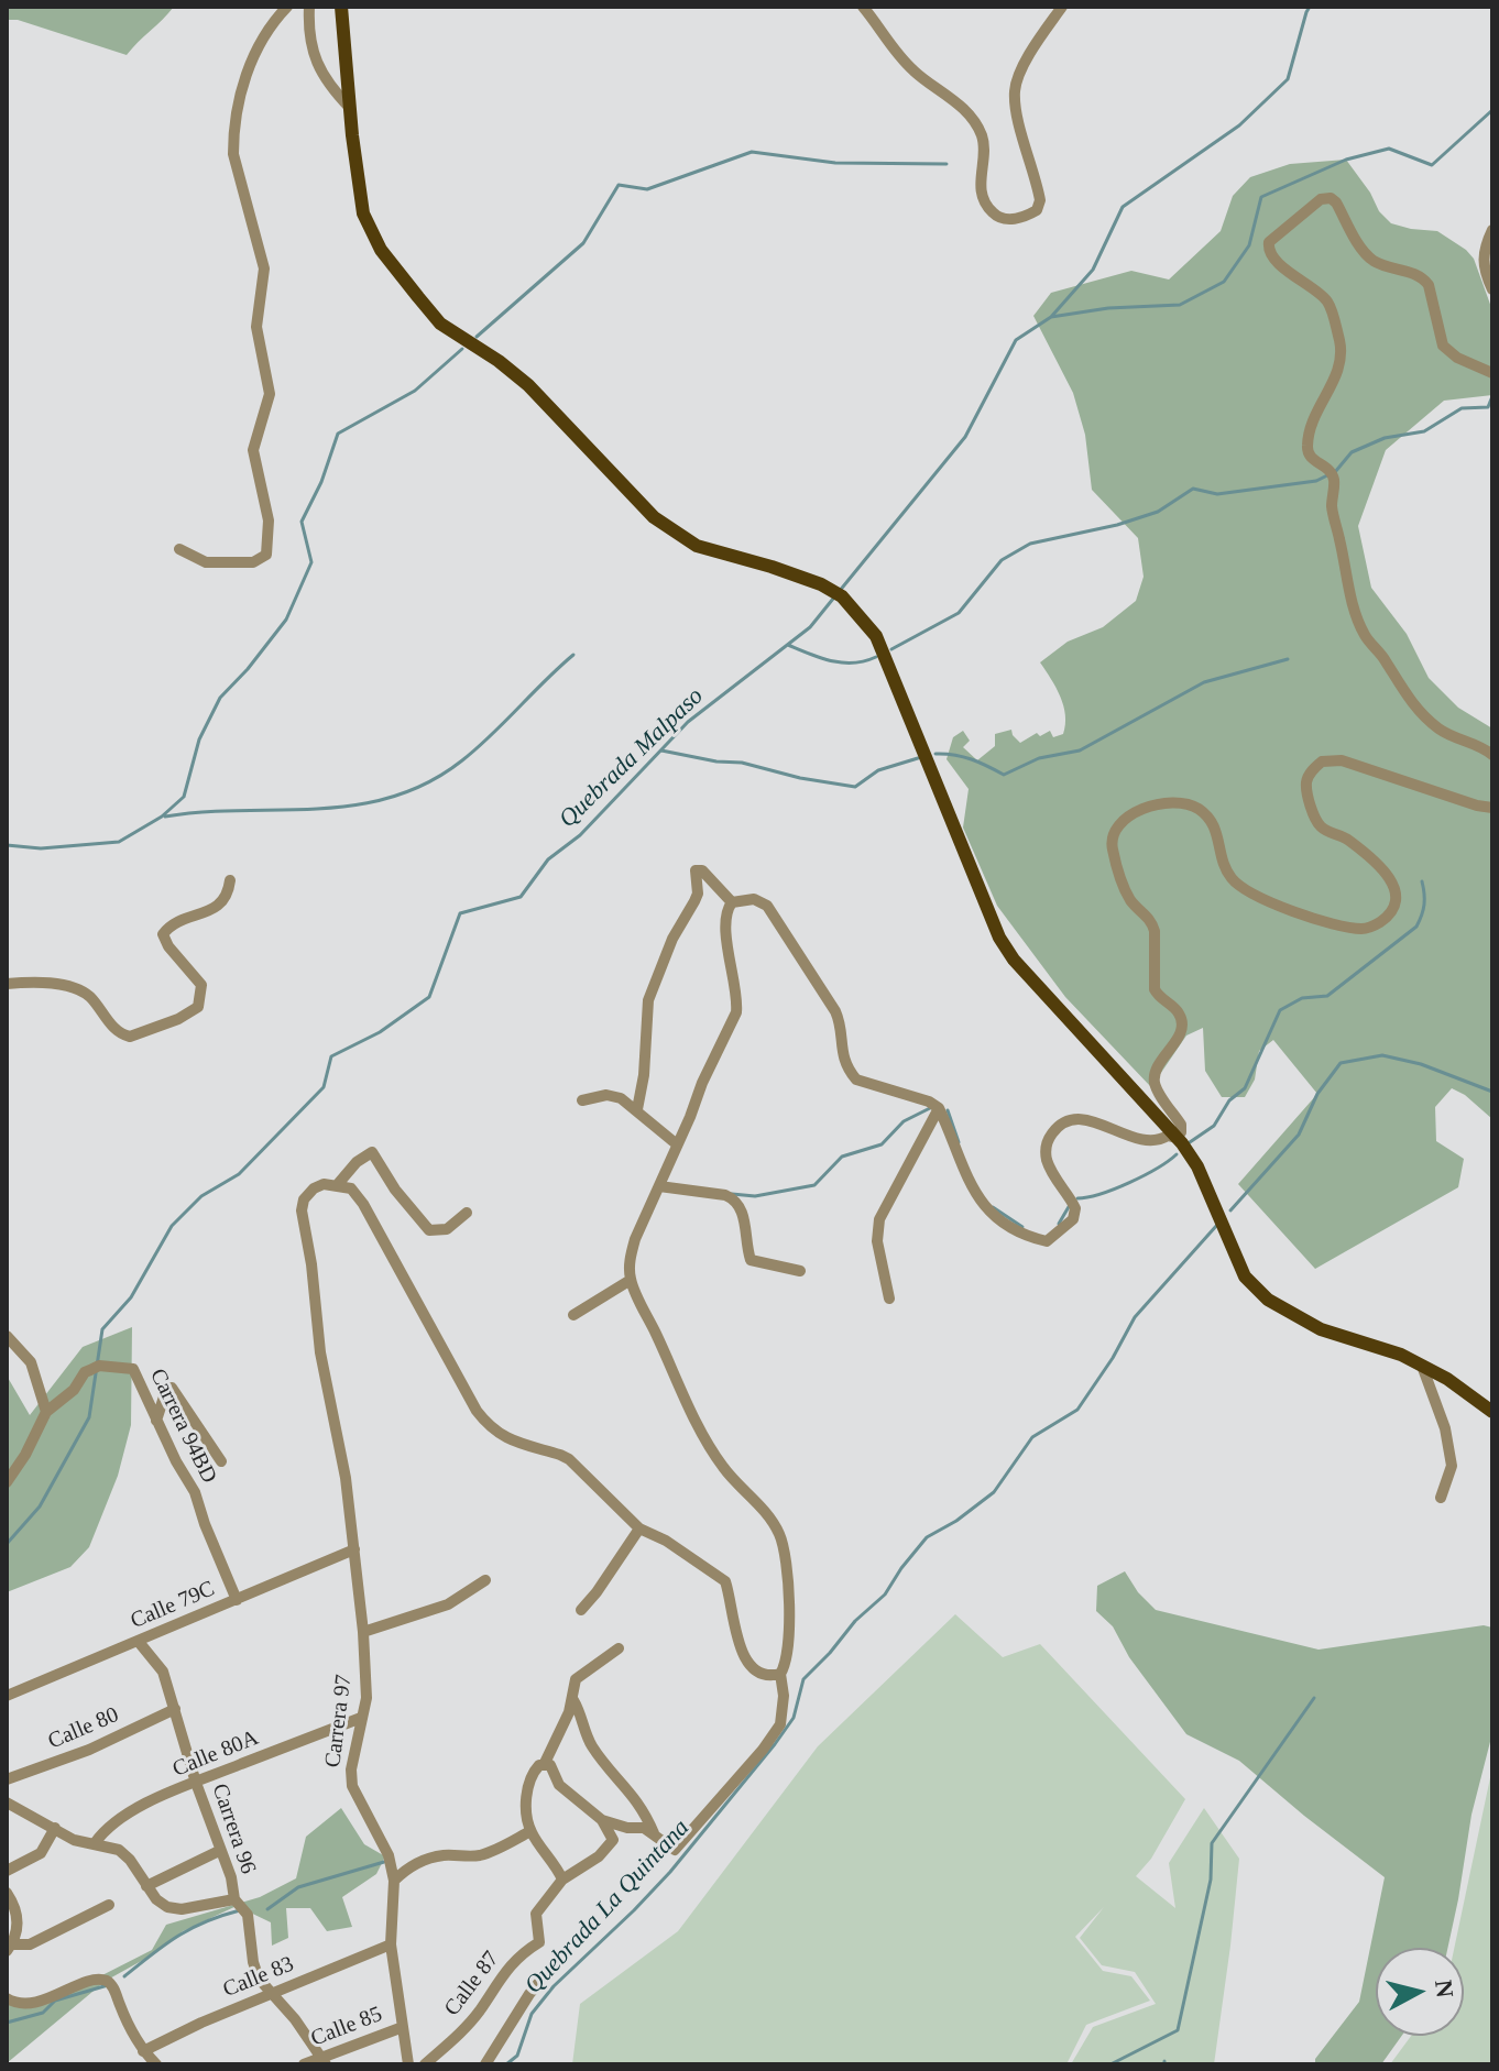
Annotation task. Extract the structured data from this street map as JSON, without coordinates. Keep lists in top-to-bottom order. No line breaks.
{"streets":{"street":["Carrera 94BD","Calle 79C","Carrera 97","Calle 80","Calle 80A","Carrera 96","Calle 83","Calle 87","Calle 85"]},"crossings":[["Carrera 94BD","Calle 79C"],["Calle 79C","Carrera 97"],["Calle 79C","Carrera 96"],["Carrera 97","Calle 80A"],["Carrera 97","Calle 83"],["Carrera 97","Calle 85"],["Calle 80","Carrera 96"],["Calle 80A","Carrera 96"],["Carrera 96","Calle 83"],["Carrera 96","Calle 85"]],"water":["Quebrada Malpaso","Quebrada La Quintana"],"north":"right"}
